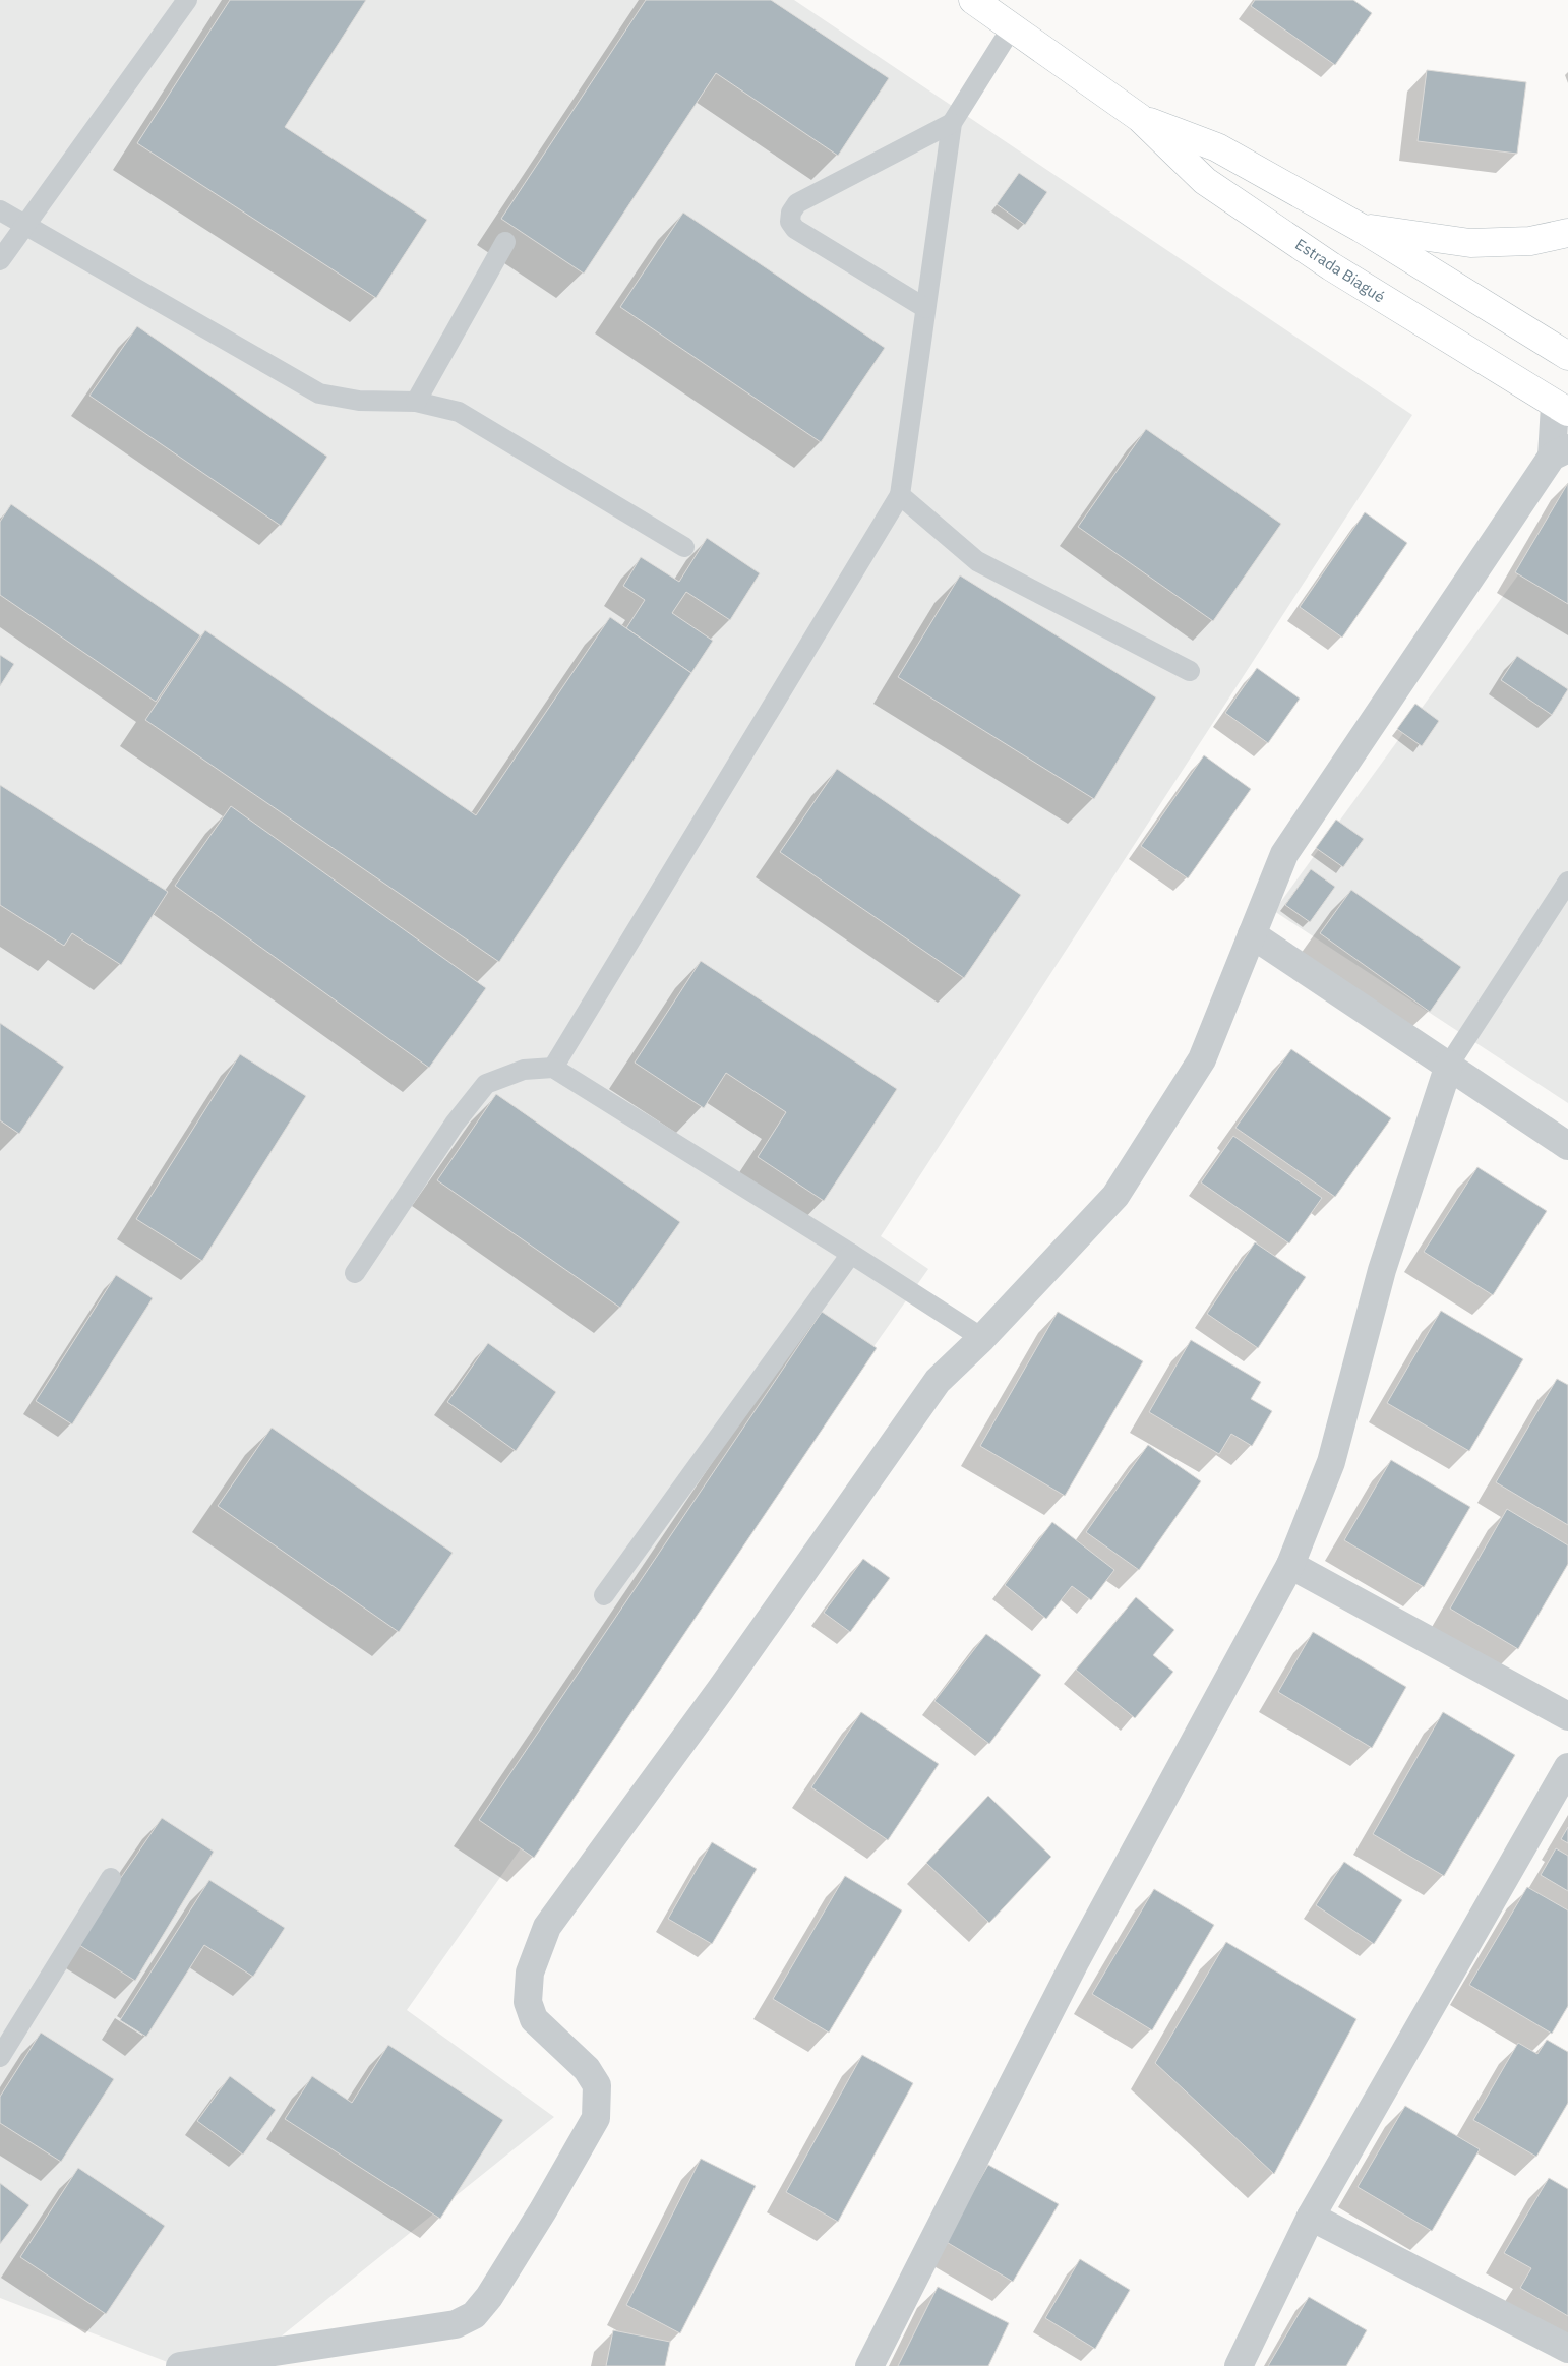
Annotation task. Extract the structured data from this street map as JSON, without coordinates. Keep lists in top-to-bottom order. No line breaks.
{"streets":{"main road":["Estrada Biagué"]}}
